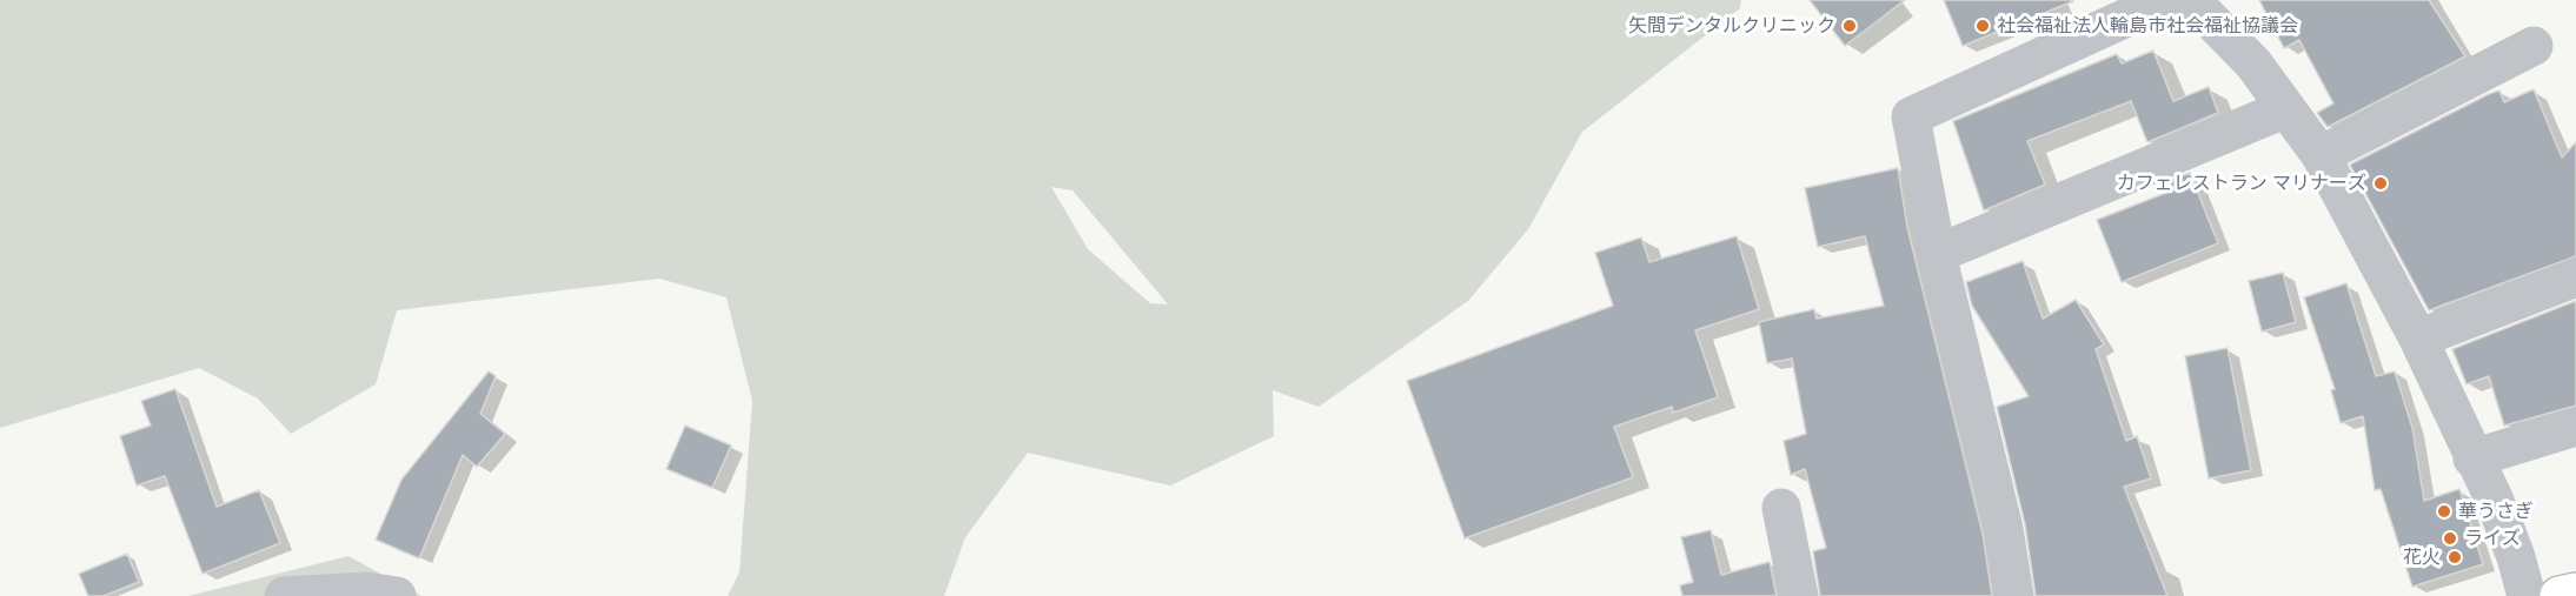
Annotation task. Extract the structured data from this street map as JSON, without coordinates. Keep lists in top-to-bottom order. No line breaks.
{"places":["矢間デンタルクリニック","社会福祉法人輪島市社会福祉協議会","カフェレストラン マリナーズ","華うさぎ","ライズ","花火"]}
